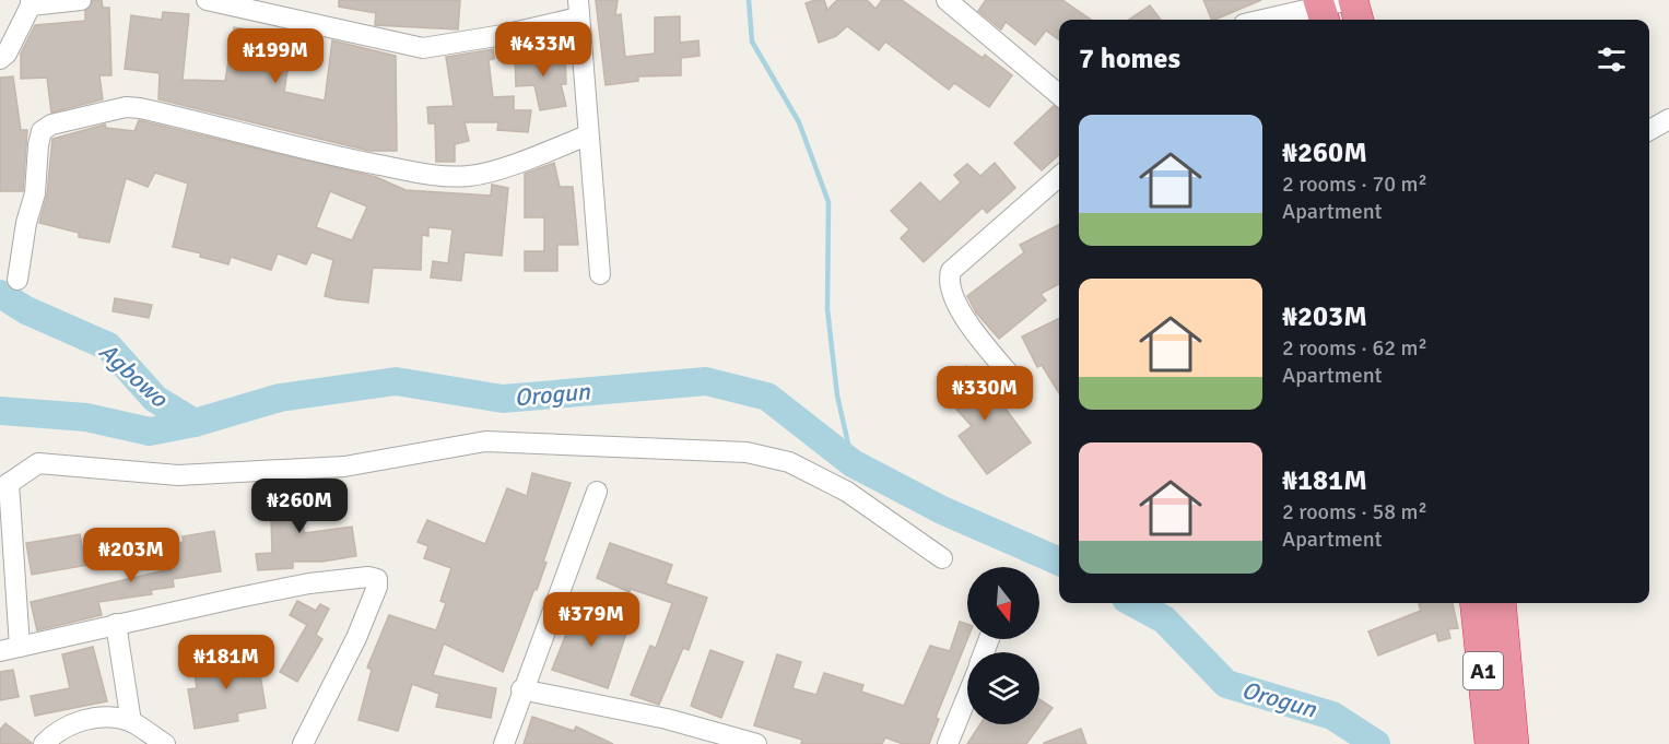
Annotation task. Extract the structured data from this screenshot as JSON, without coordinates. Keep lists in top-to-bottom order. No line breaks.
{"streets":{"highway":["A1"]},"water":["Agbowo","Orogun"],"north":"bottom","page":{"heading":"7 homes","price":["₦433M","₦199M","₦330M","₦260M","₦203M","₦379M","₦181M"],"list":[{"name":"₦260M","note":"2 rooms · 70 m² · Apartment"},{"name":"₦203M","note":"2 rooms · 62 m² · Apartment"},{"name":"₦181M","note":"2 rooms · 58 m² · Apartment"}]}}
